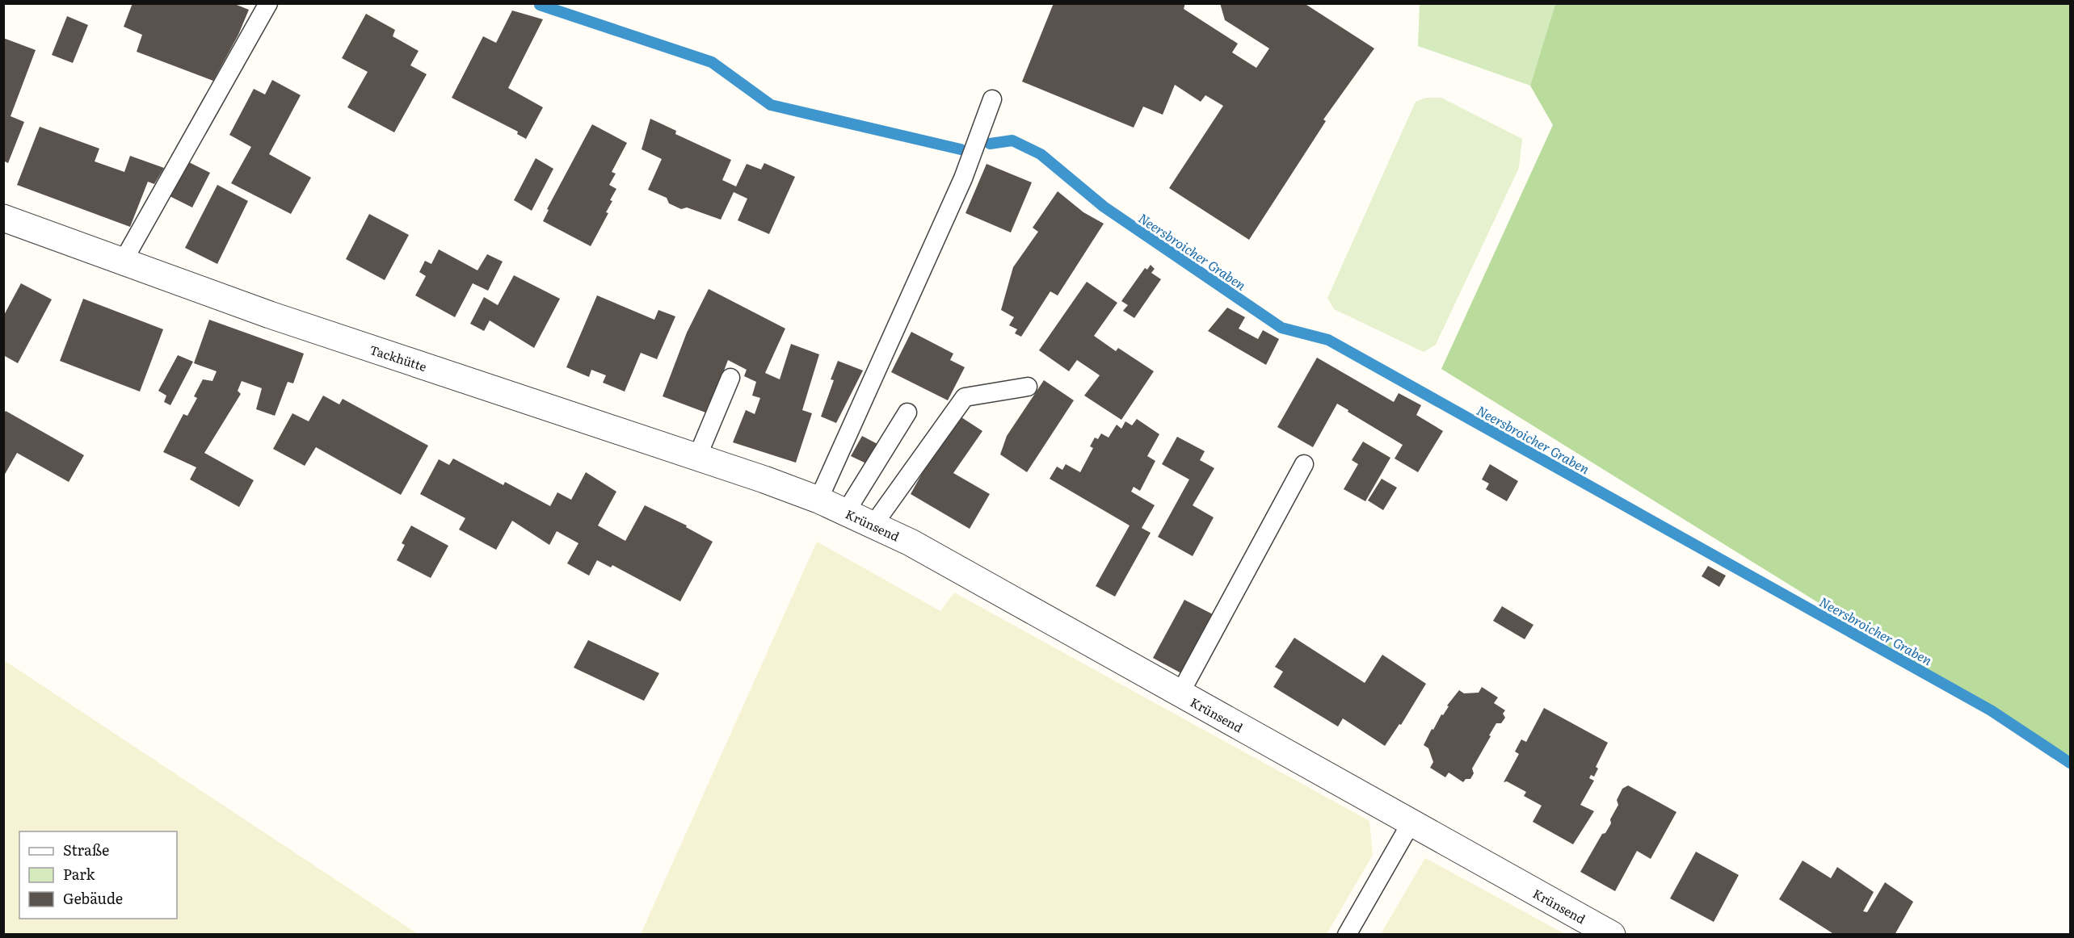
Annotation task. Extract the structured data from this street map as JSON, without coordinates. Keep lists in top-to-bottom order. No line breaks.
{"streets":{"street":["Tackhütte","Krünsend"]},"crossings":[["Tackhütte","Krünsend"]],"water":["Neersbroicher Graben"],"legend":["Straße","Park","Gebäude"]}
